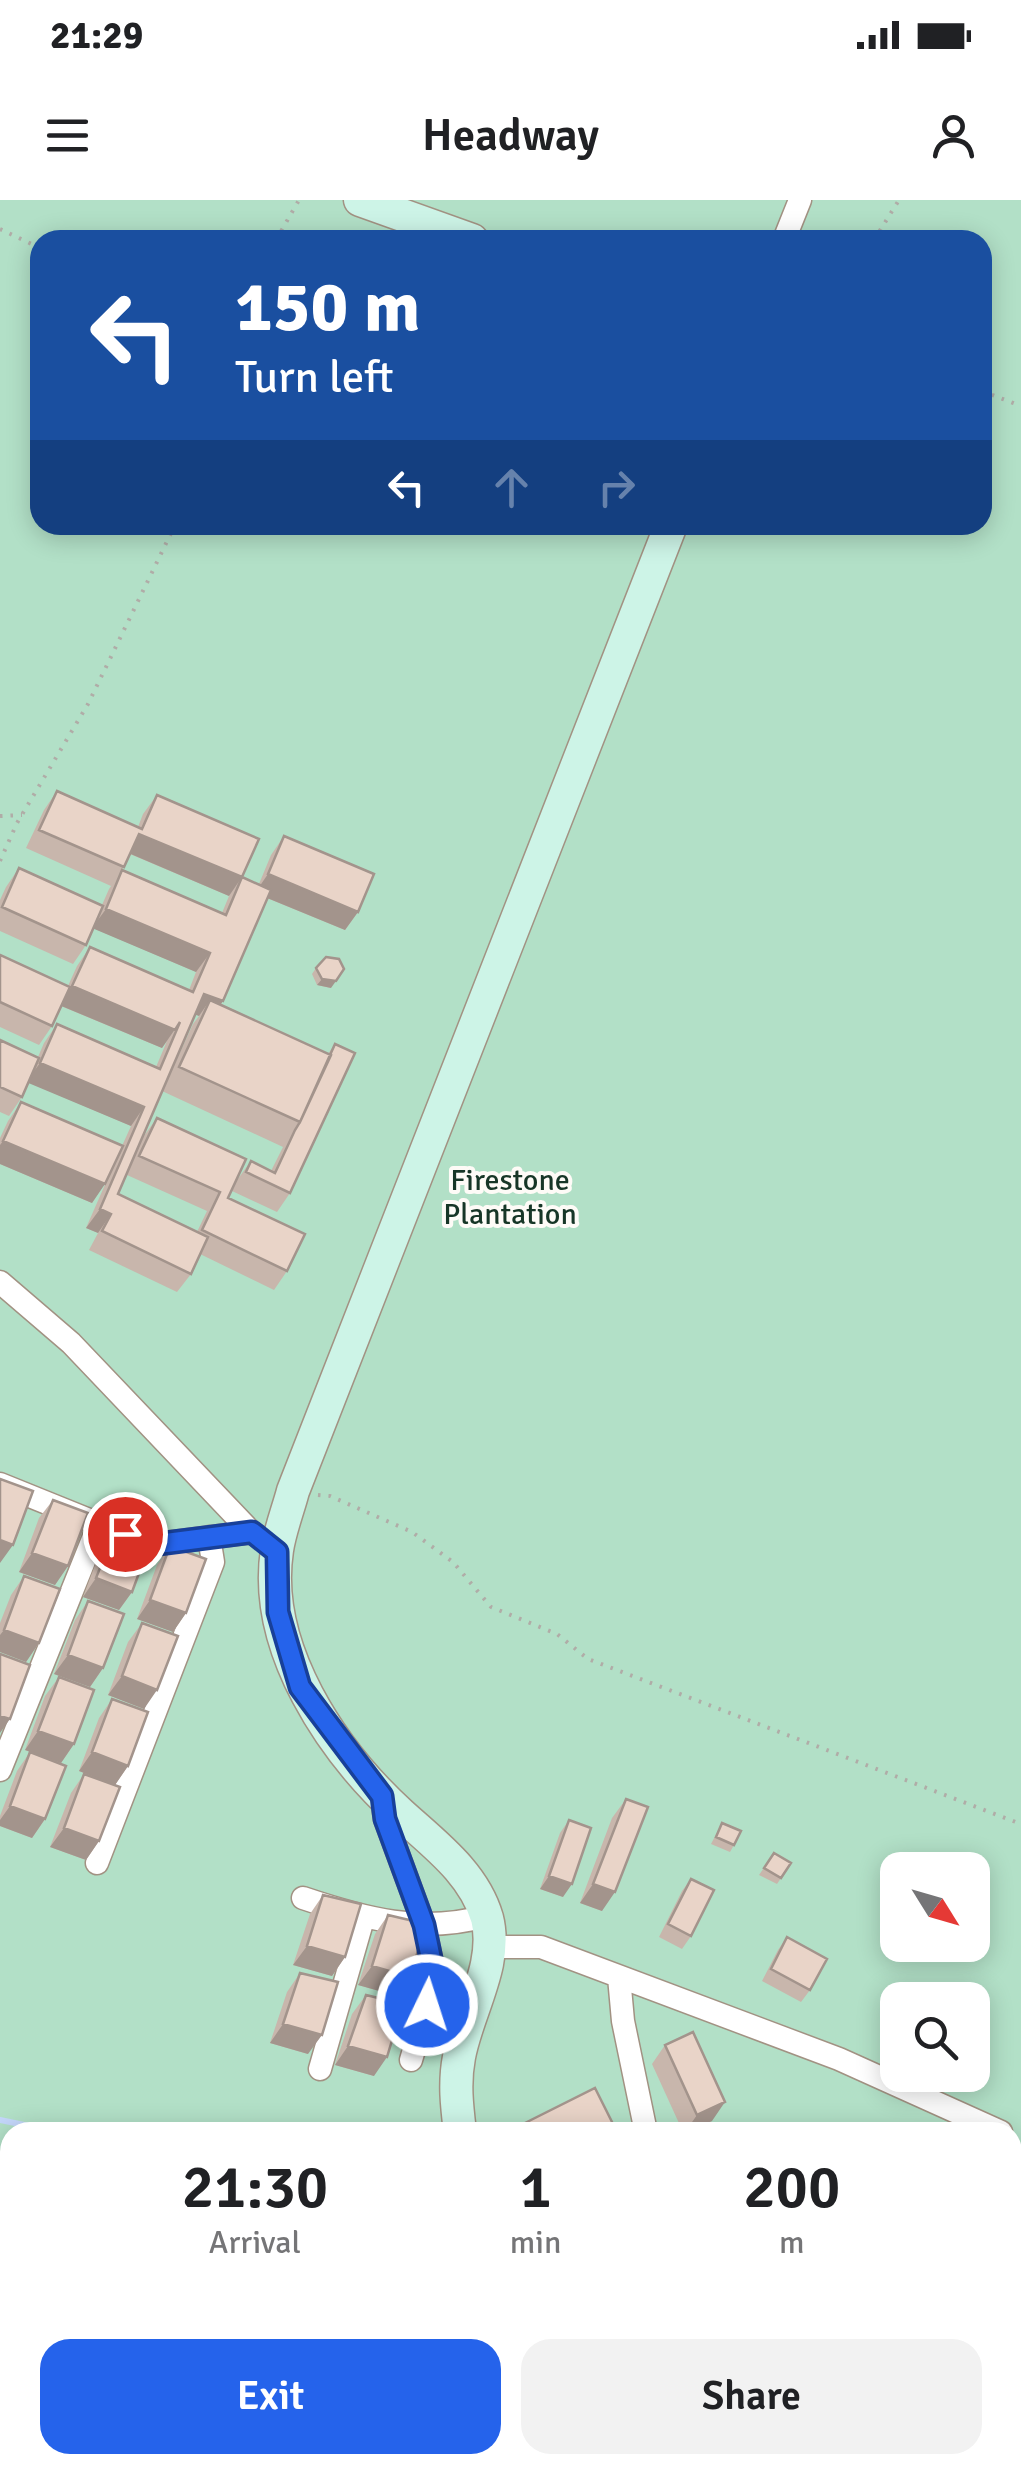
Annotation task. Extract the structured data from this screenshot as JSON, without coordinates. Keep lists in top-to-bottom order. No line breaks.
{"parks":["Firestone Plantation"],"north":"bottom right","page":{"status":"21:29","header":"Headway","turn":["150 m","Turn left"],"eta":["21:30","Arrival","1","min","200","m"],"buttons":["Exit","Share"]}}
